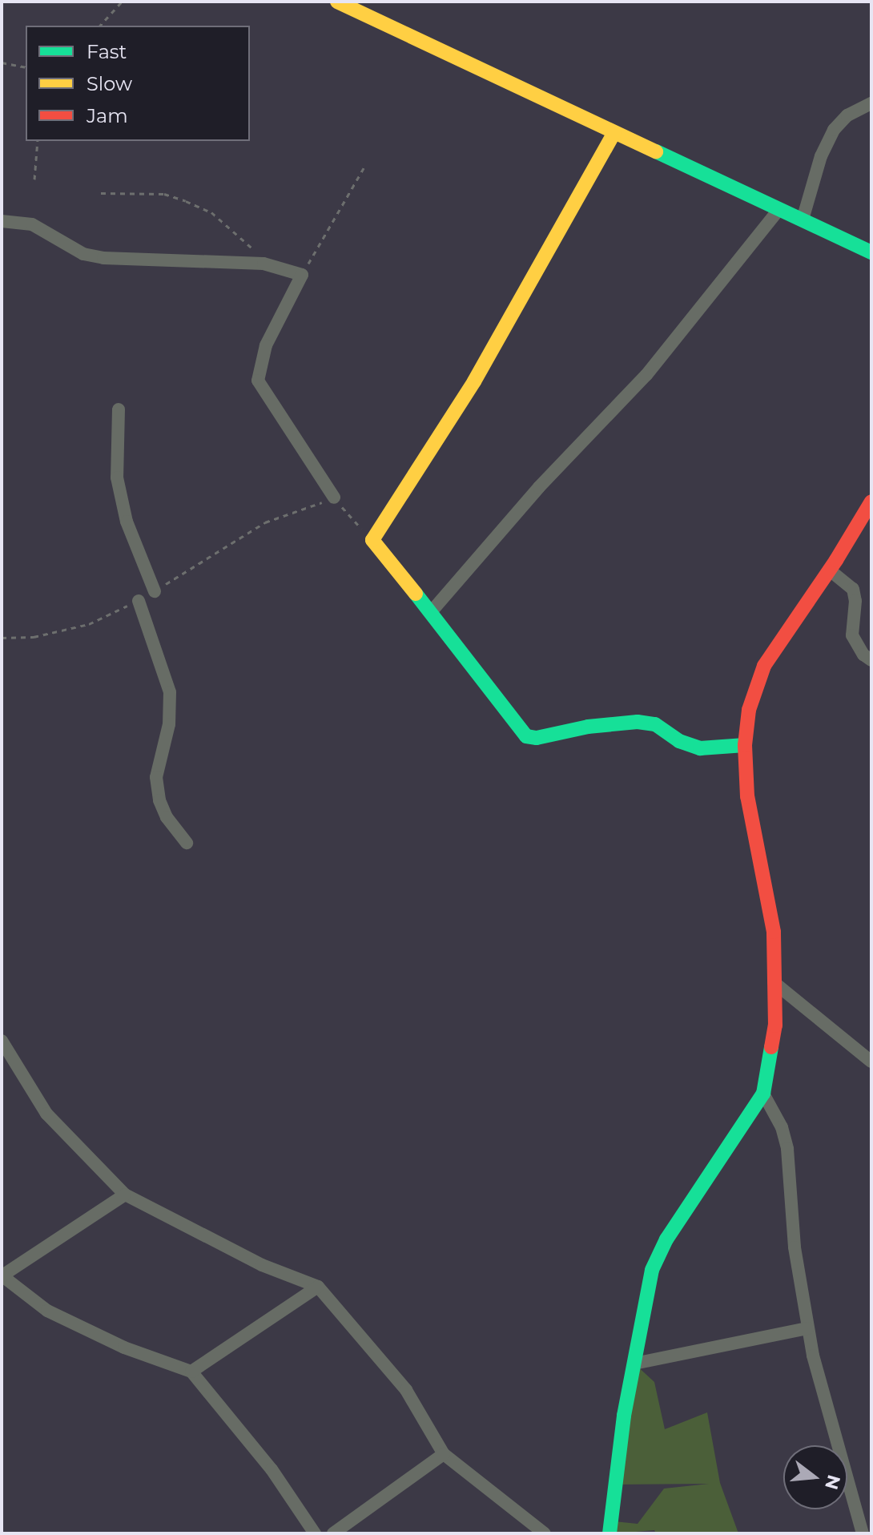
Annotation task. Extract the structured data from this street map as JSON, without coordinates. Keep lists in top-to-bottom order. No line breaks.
{"legend":["Fast","Slow","Jam"],"north":"right"}
